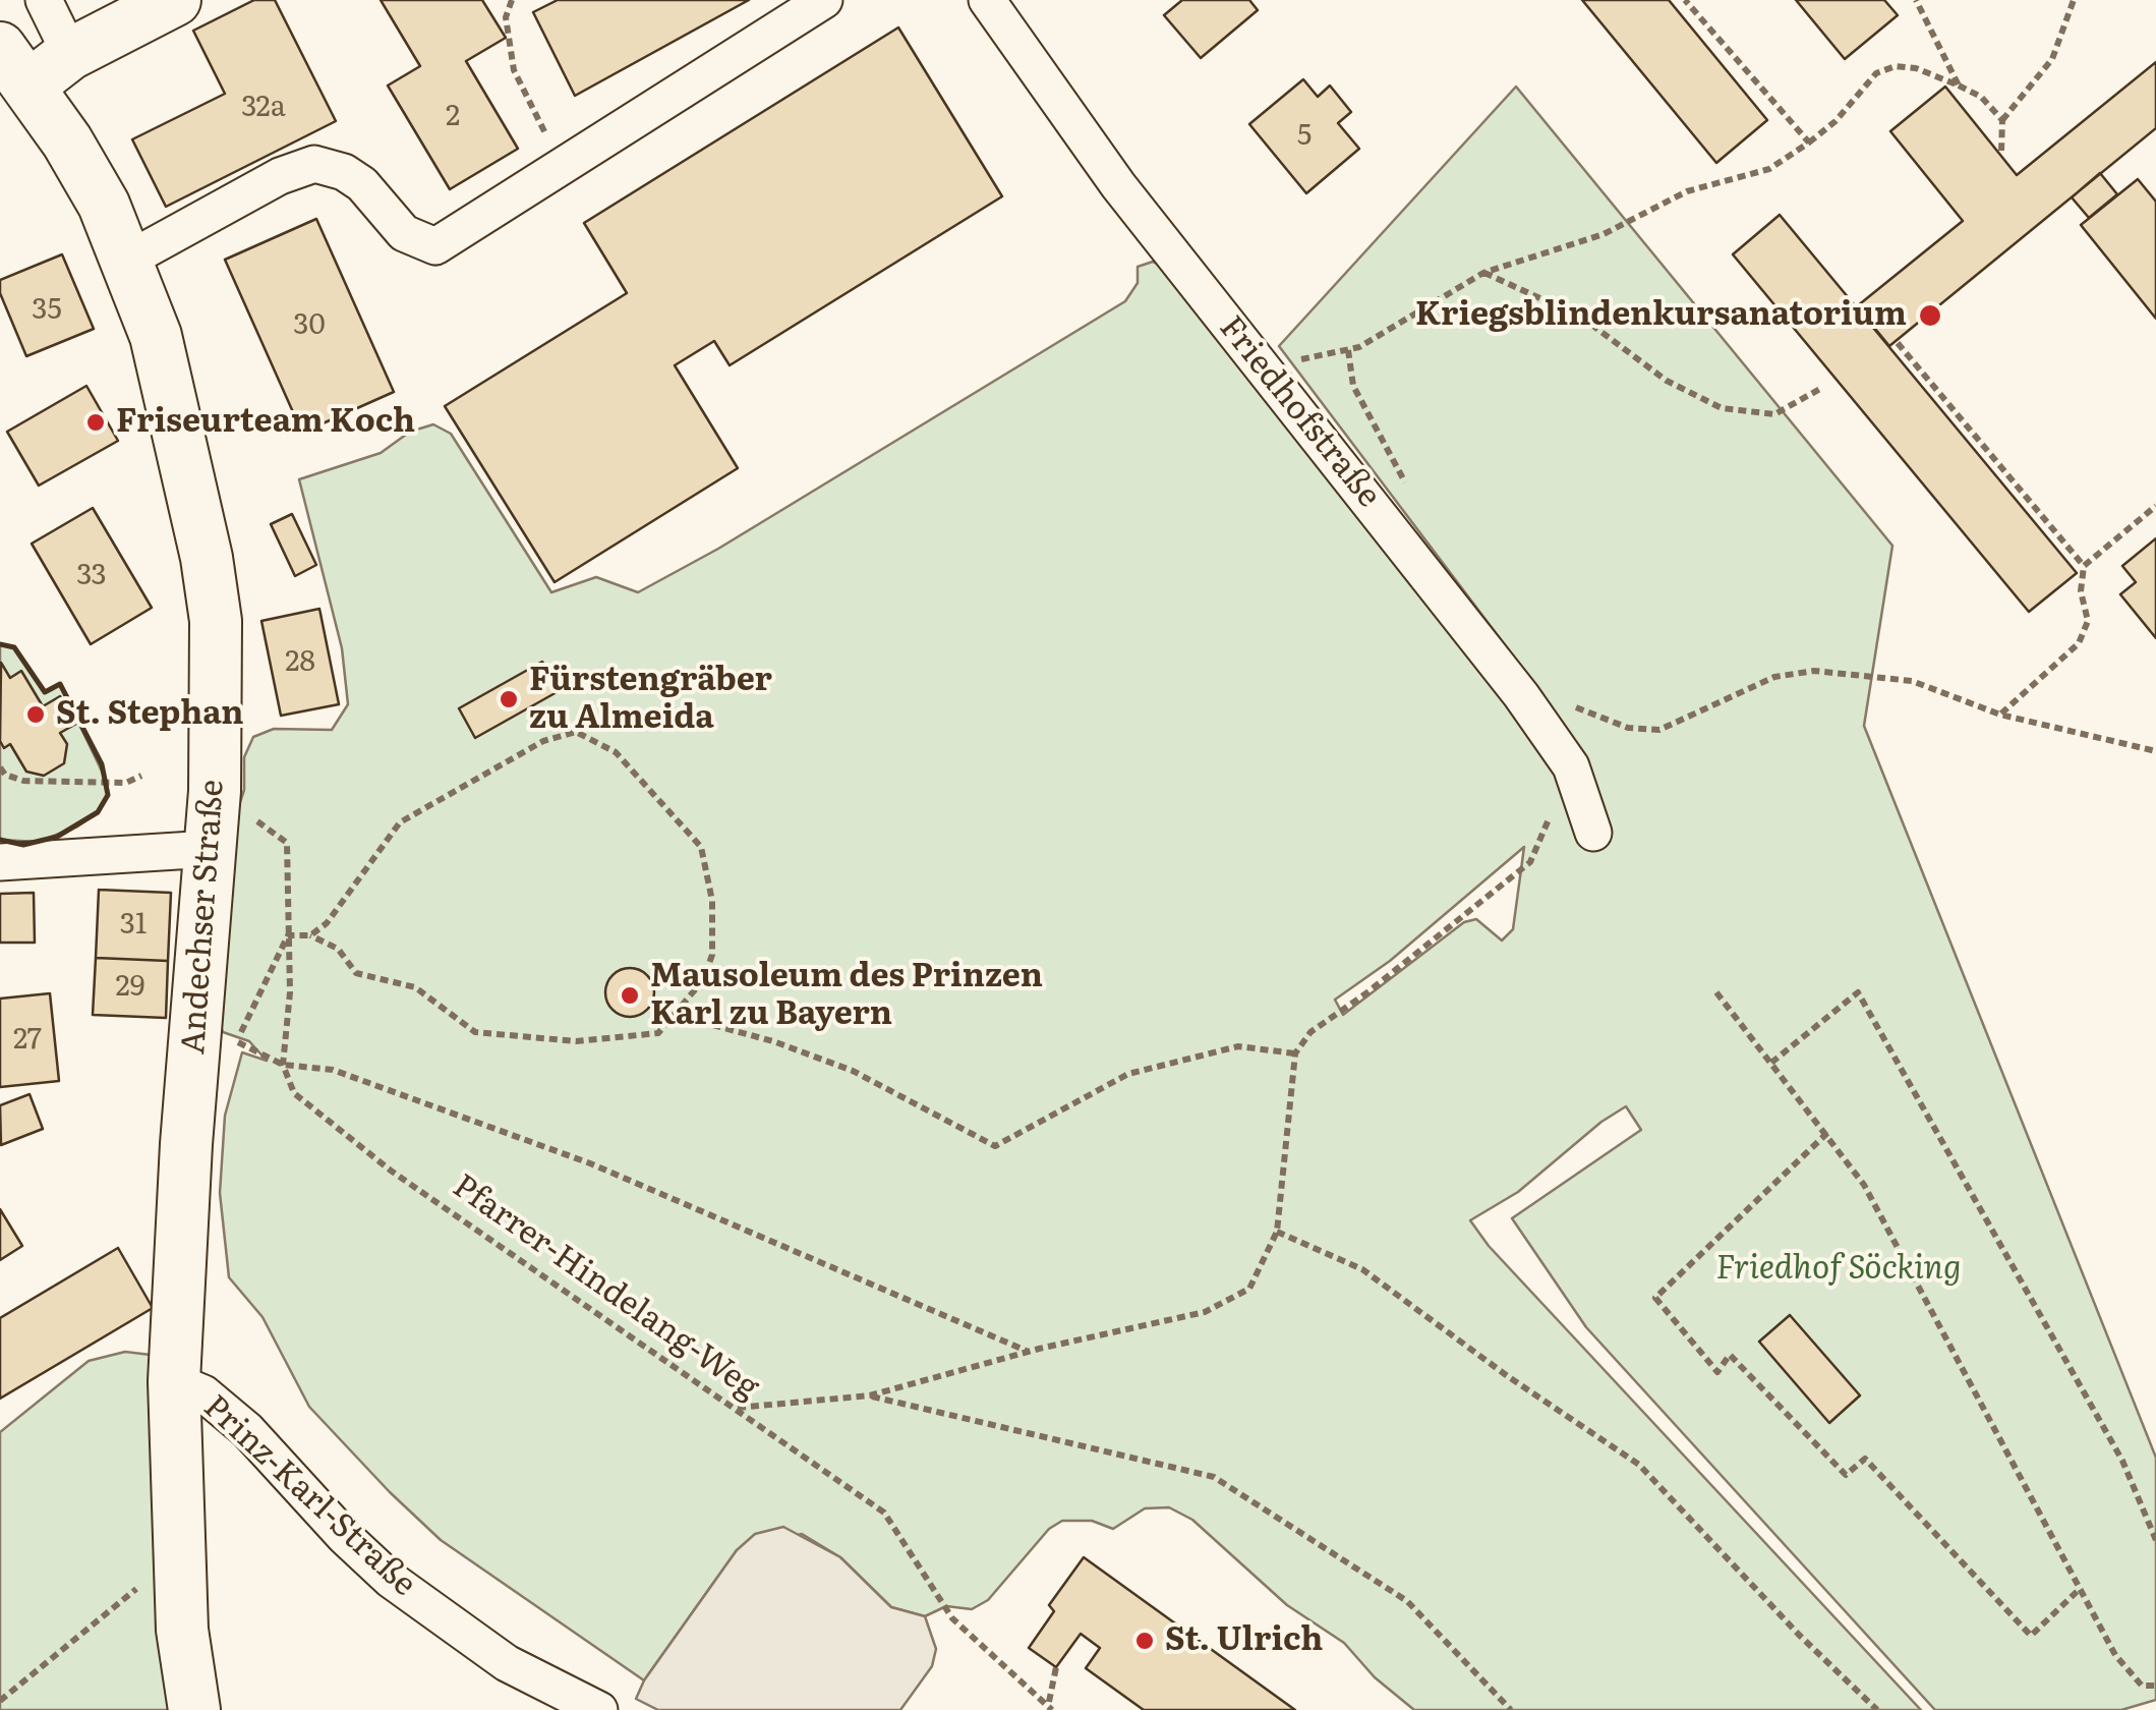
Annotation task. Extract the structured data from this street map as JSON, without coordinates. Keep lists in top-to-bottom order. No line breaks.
{"streets":{"street":["Friedhofstraße","Andechser Straße","Prinz-Karl-Straße"],"path":["Pfarrer-Hindelang-Weg"]},"crossings":[["Andechser Straße","Prinz-Karl-Straße"]],"parks":["Friedhof Söcking"],"places":["Kriegsblindenkursanatorium","Friseurteam Koch","Fürstengräber zu Almeida","St. Stephan","Mausoleum des Prinzen Karl zu Bayern","St. Ulrich"],"house_numbers":["32a","2","5","35","30","33","28","31","29","27"]}
